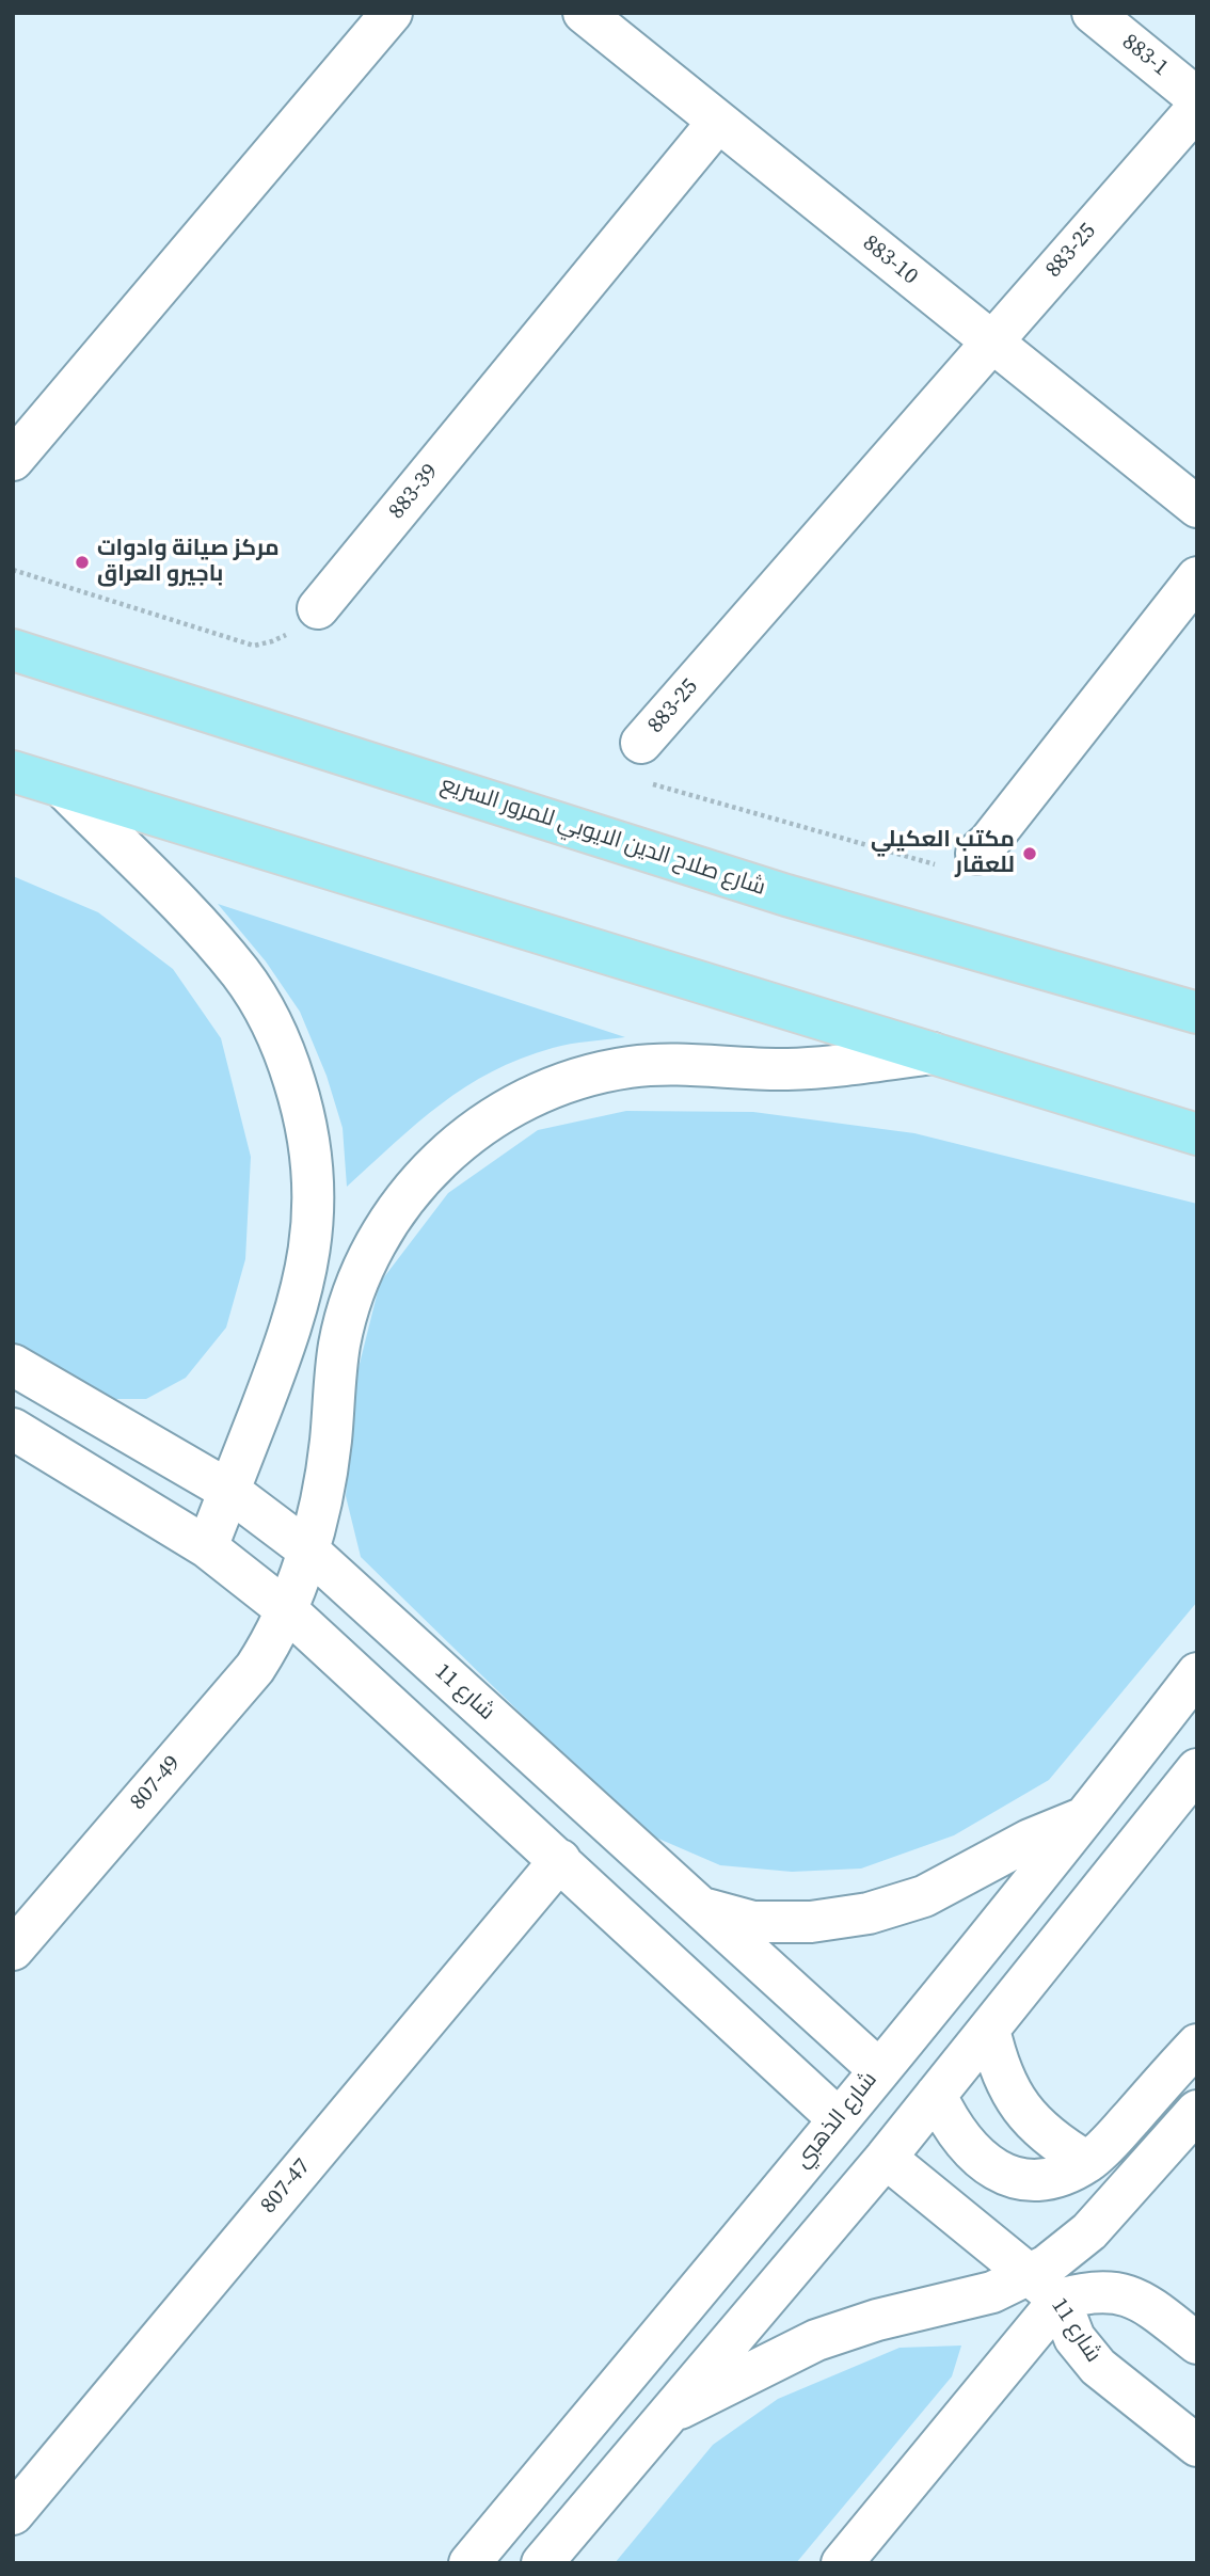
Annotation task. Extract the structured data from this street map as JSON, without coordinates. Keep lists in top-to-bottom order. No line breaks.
{"streets":{"main road":["شارع صلاح الدين الايوبي للمرور السريع"],"street":["883-1","883-25","883-10","883-39","شارع 11","807-49","شارع الذهبي","807-47"]},"crossings":[["883-25","883-10"],["883-10","883-39"],["شارع 11","807-49"],["شارع 11","شارع الذهبي"]],"places":["مركز صيانة وادوات باجيرو العراق","مكتب العكيلي للعقار"]}
